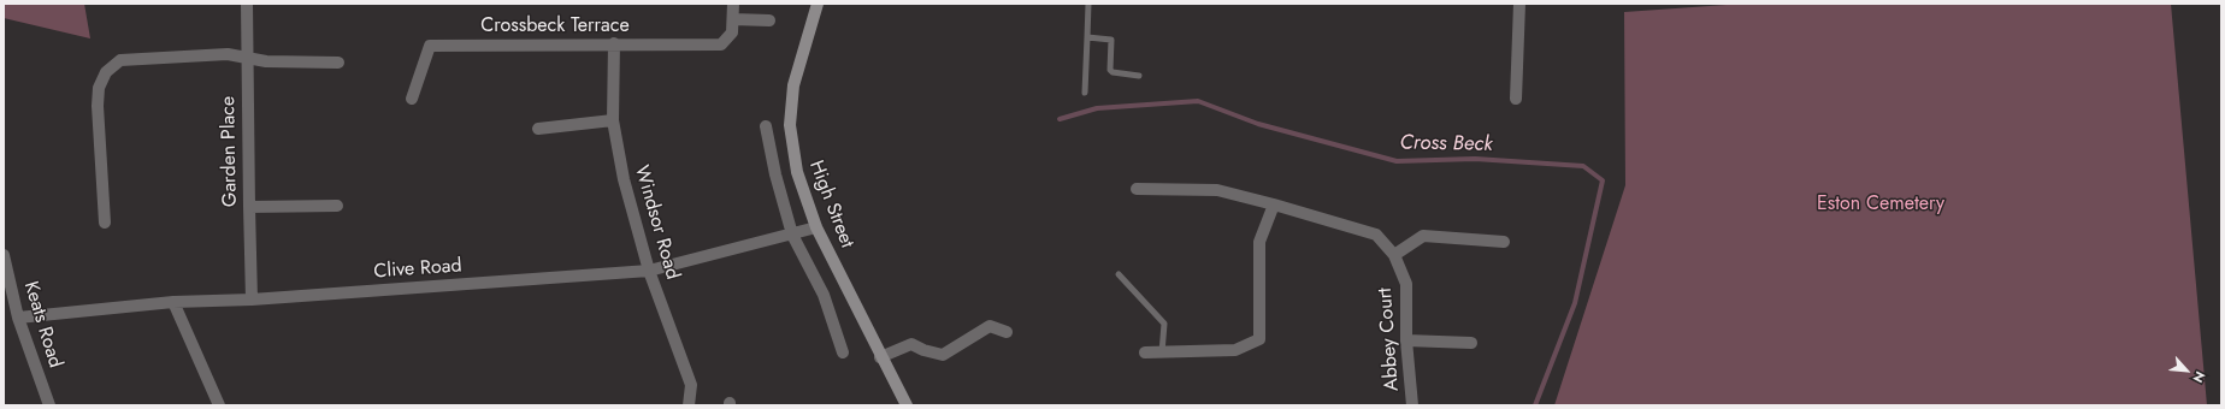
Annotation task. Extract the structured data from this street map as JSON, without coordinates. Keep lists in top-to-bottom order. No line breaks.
{"streets":{"main road":["High Street"],"street":["Crossbeck Terrace","Garden Place","Windsor Road","Clive Road","Keats Road","Abbey Court"]},"crossings":[["Crossbeck Terrace","Windsor Road"],["Garden Place","Clive Road"],["High Street","Clive Road"],["Windsor Road","Clive Road"],["Clive Road","Keats Road"]],"water":["Cross Beck"],"parks":["Eston Cemetery"],"north":"bottom right"}
